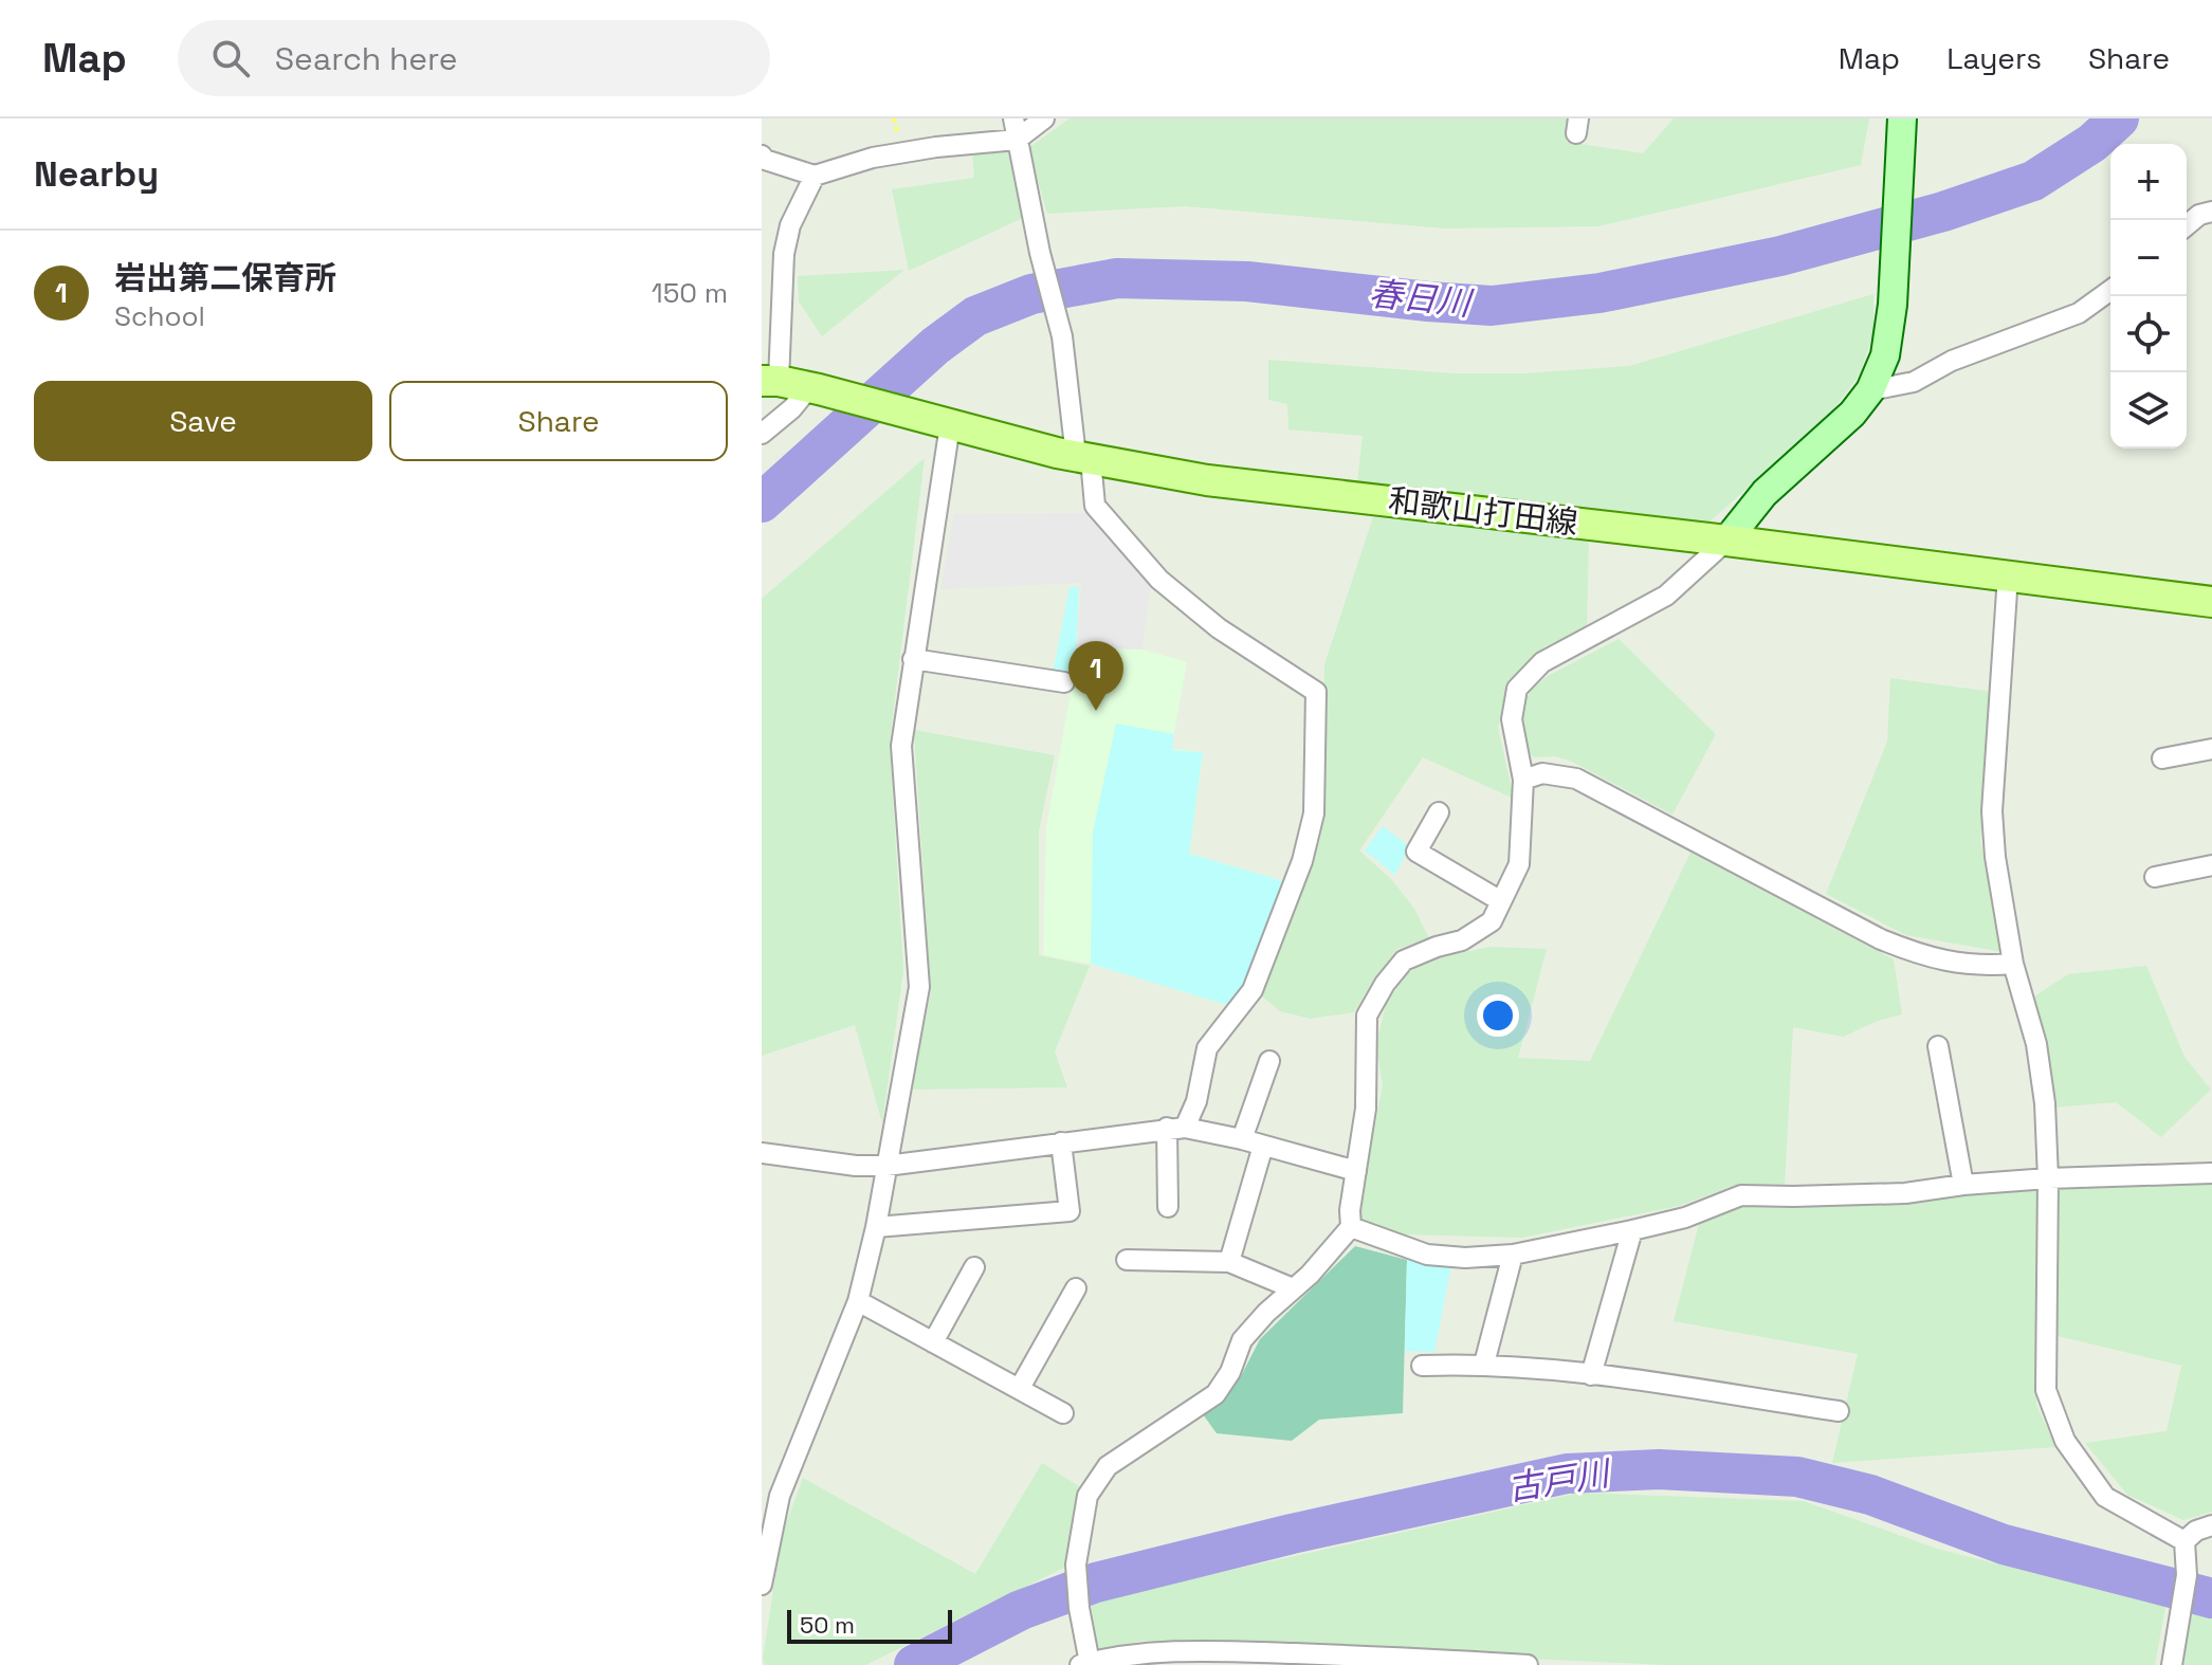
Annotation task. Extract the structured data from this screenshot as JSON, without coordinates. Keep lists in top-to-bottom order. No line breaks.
{"streets":{"main road":["和歌山打田線"]},"water":["春日川","古戸川"],"scale_bar":"50 m","page":{"header":"Map","search":"Search here","nav":["Map","Layers","Share"],"heading":"Nearby","map_buttons":["+","−"],"list":[{"mark":"1","name":"岩出第二保育所","note":"School","value":"150 m"}],"buttons":["Save","Share"],"pins":"1","scale":"50 m"}}
